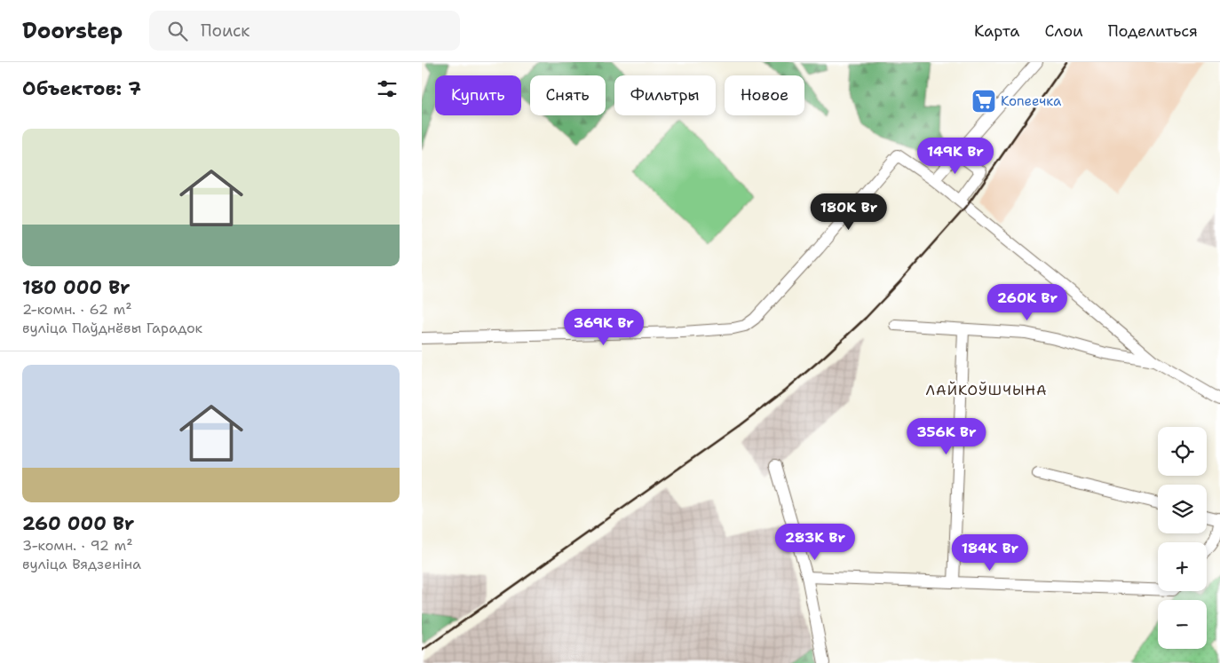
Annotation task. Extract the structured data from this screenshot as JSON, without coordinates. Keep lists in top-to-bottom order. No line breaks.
{"districts":["ЛАЙКОЎШЧЫНА"],"places":{"supermarket":["Копеечка"]},"page":{"header":"Doorstep","search":"Поиск","nav":["Карта","Слои","Поделиться"],"heading":"Объектов: 7","chip":["Купить","Снять","Фильтры","Новое"],"list":[{"name":"180 000 Br","note":"2-комн. · 62 m² · вуліца Паўднёвы Гарадок"},{"name":"260 000 Br","note":"3-комн. · 92 m² · вуліца Вядзеніна"}],"price":["149K Br","180K Br","260K Br","369K Br","356K Br","283K Br","184K Br"],"map_buttons":["+","−"]}}
